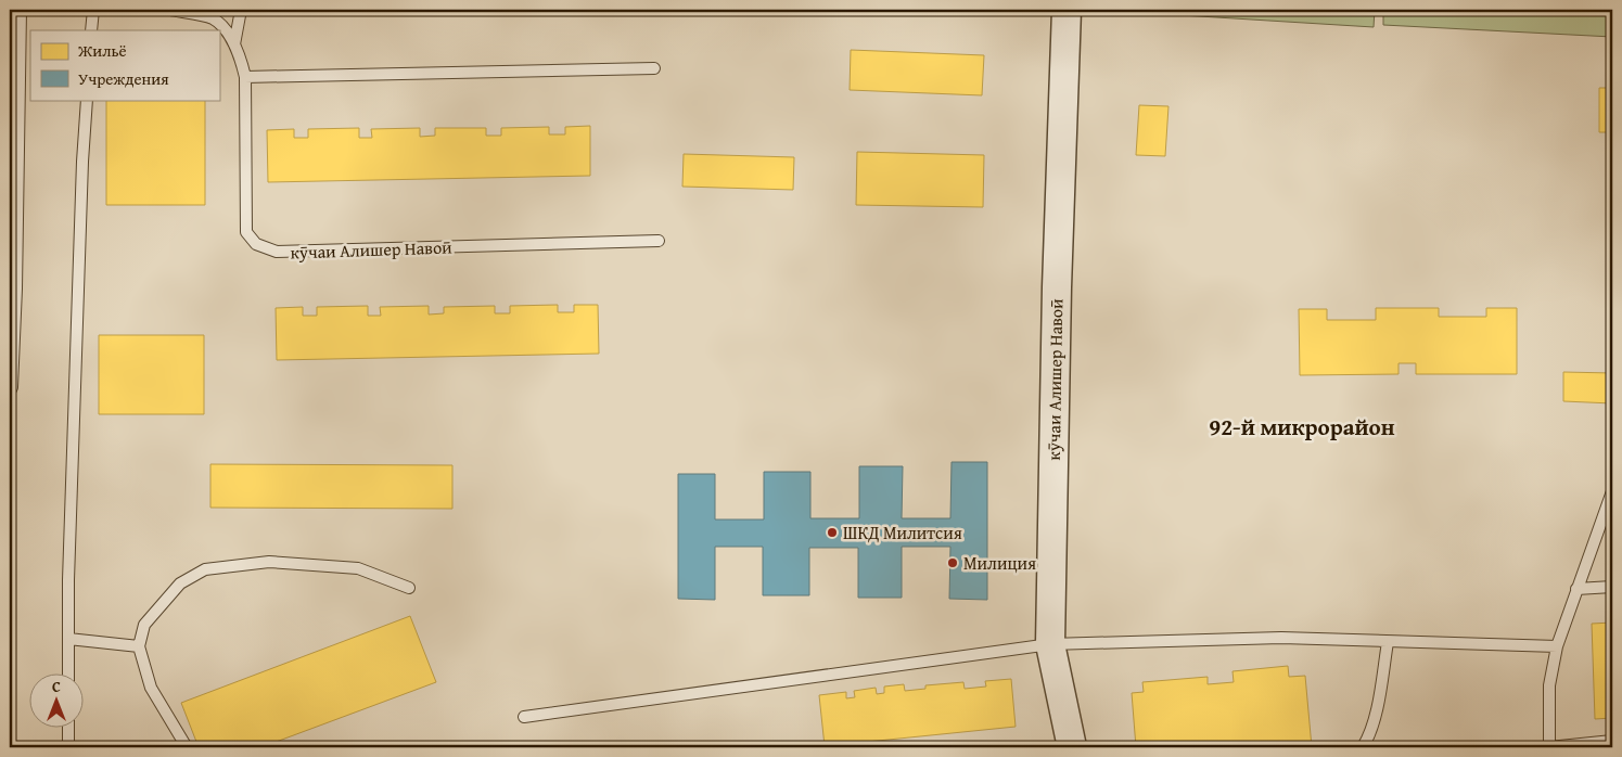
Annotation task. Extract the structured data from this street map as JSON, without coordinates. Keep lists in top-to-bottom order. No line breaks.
{"streets":{"street":["кӯчаи Алишер Навоӣ"]},"districts":["92-й микрорайон"],"places":["ШКД Милитсия","Милиция"],"legend":["Жильё","Учреждения"],"north":"top"}
